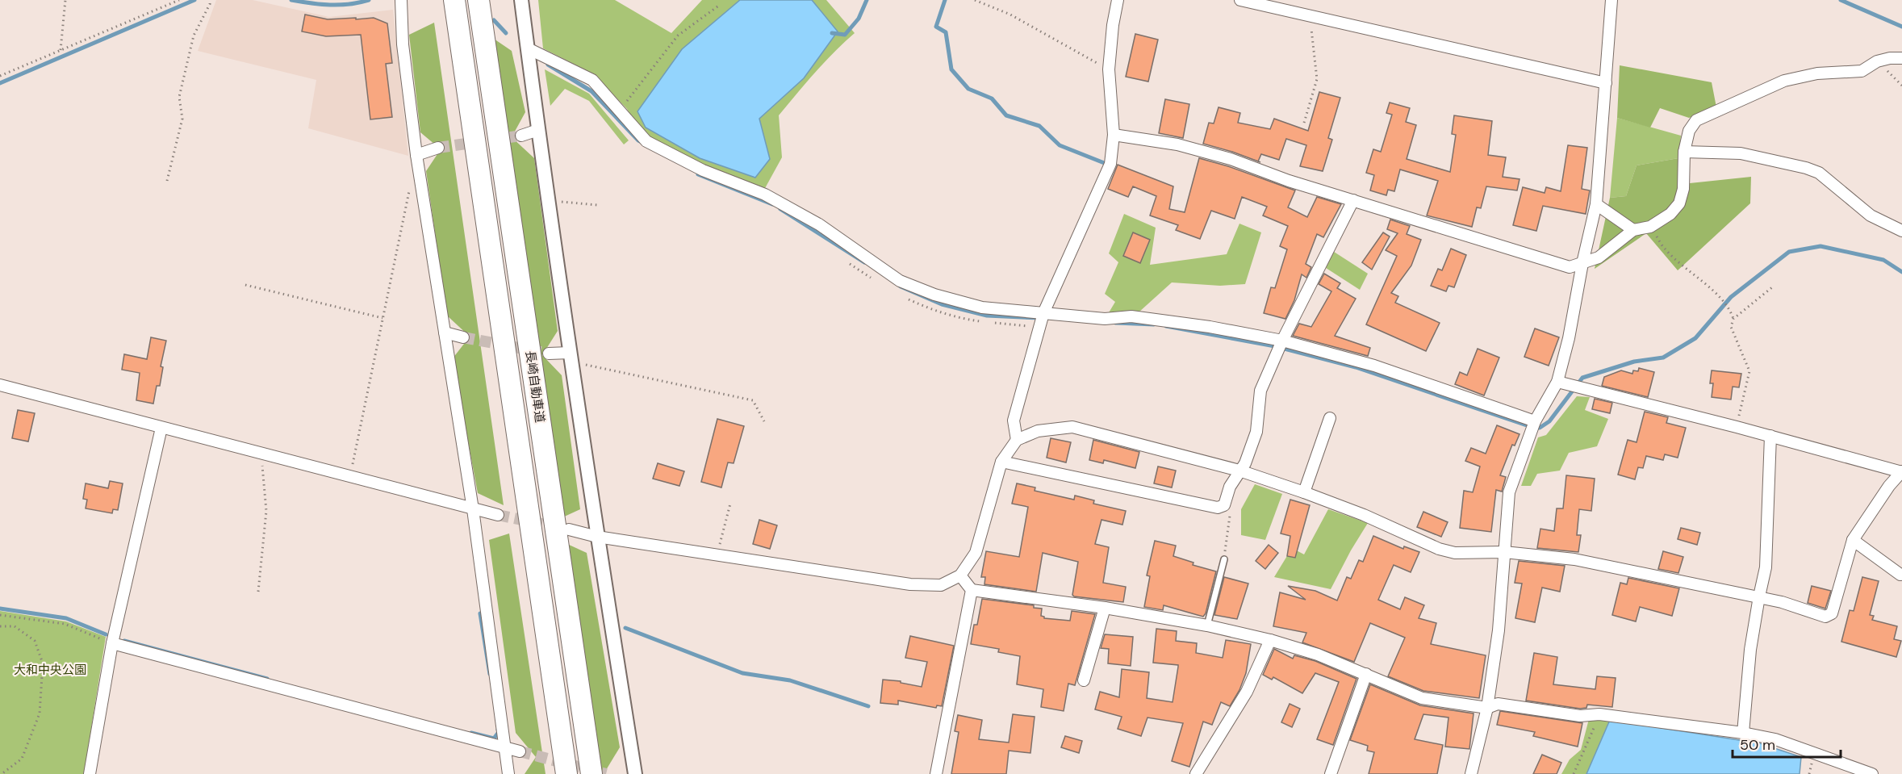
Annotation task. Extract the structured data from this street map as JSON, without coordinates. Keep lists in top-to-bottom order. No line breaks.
{"streets":{"highway":["長崎自動車道"]},"parks":["大和中央公園"],"scale_bar":"50 m"}
